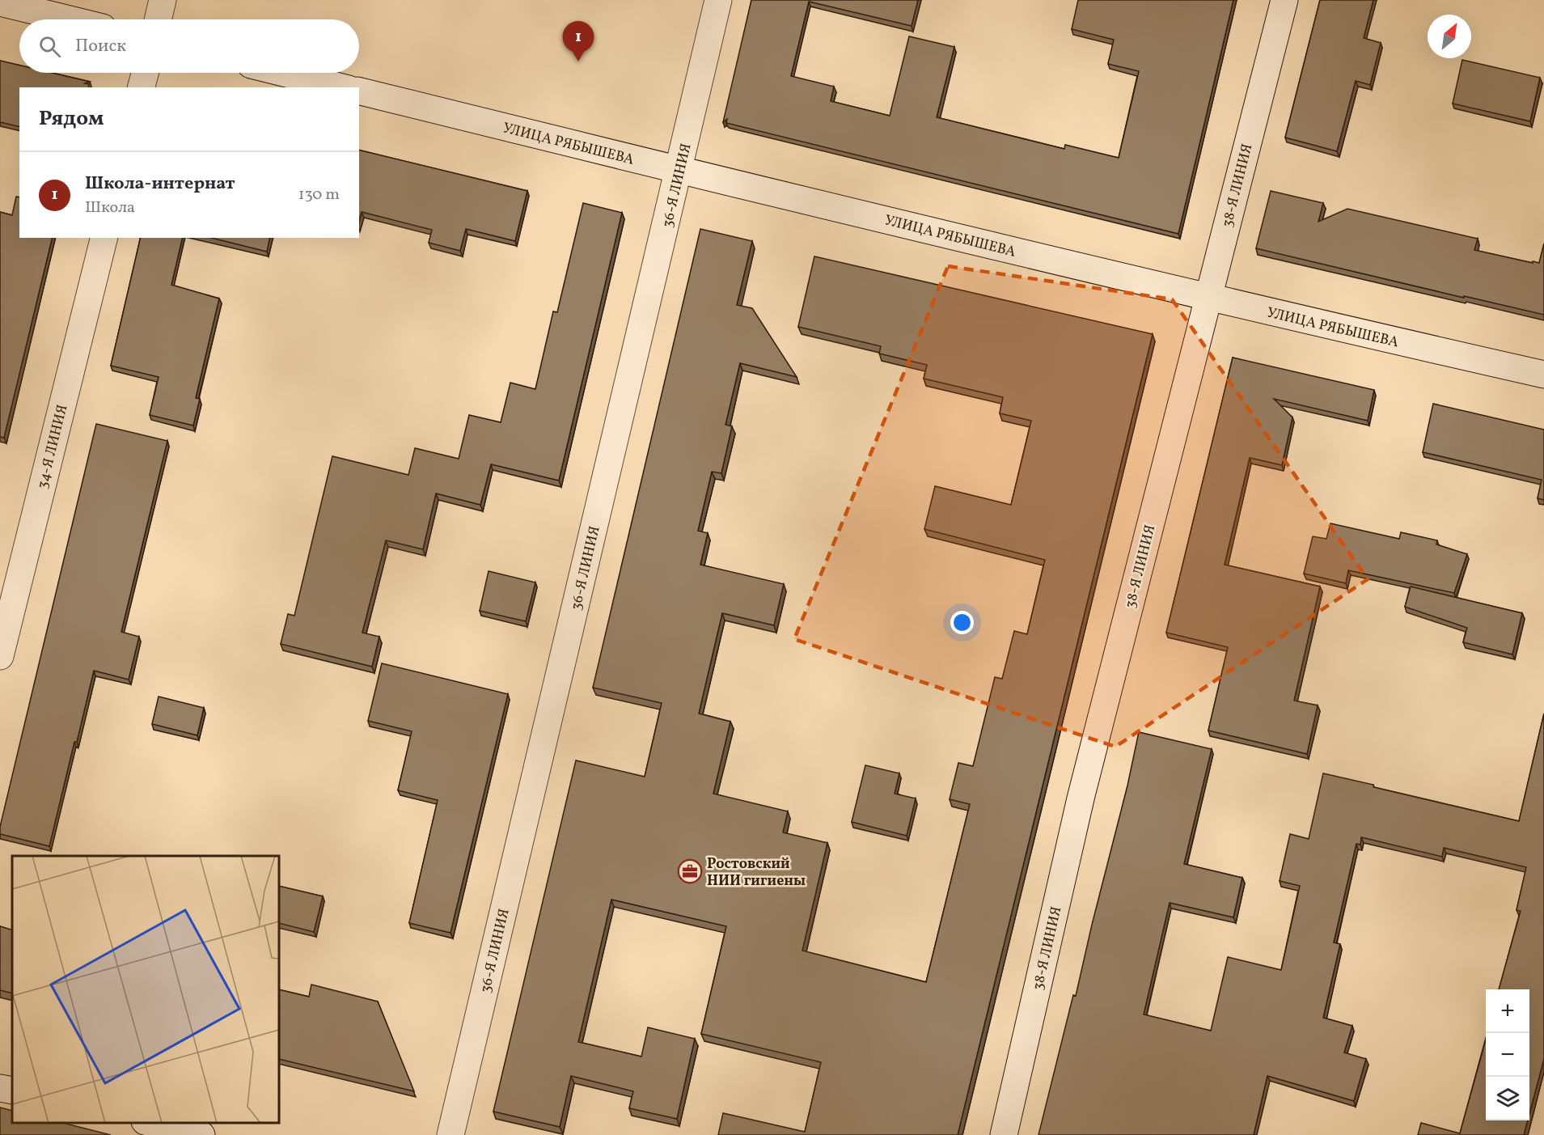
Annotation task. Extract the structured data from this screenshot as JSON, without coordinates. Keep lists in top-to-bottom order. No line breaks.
{"streets":{"street":["УЛИЦА РЯБЫШЕВА","36-Я ЛИНИЯ","38-Я ЛИНИЯ","34-Я ЛИНИЯ"]},"crossings":[["УЛИЦА РЯБЫШЕВА","36-Я ЛИНИЯ"],["УЛИЦА РЯБЫШЕВА","38-Я ЛИНИЯ"]],"places":{"office":["Ростовский НИИ гигиены"]},"north":"top right","page":{"search":"Поиск","pins":"1","heading":"Рядом","list":[{"mark":"1","name":"Школа-интернат","note":"Школа","value":"130 m"}],"map_buttons":["+","−"]}}
